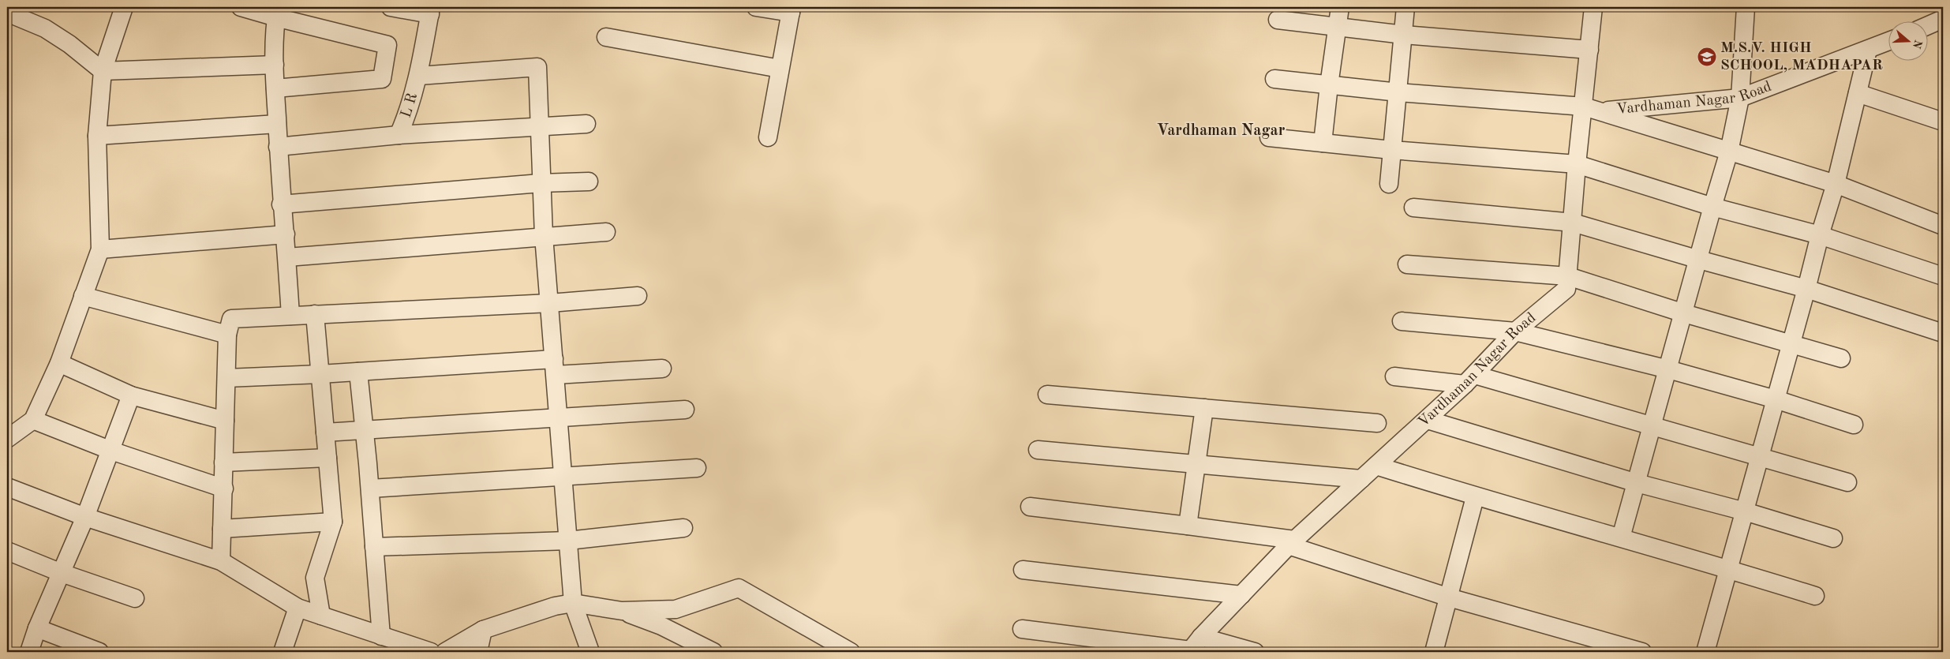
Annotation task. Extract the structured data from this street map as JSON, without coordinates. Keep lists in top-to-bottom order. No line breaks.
{"streets":{"street":["Vardhaman Nagar Road","L R"]},"districts":["Vardhaman Nagar"],"places":{"school or university":["M.S.V. HIGH SCHOOL, MADHAPAR"]},"north":"right"}
